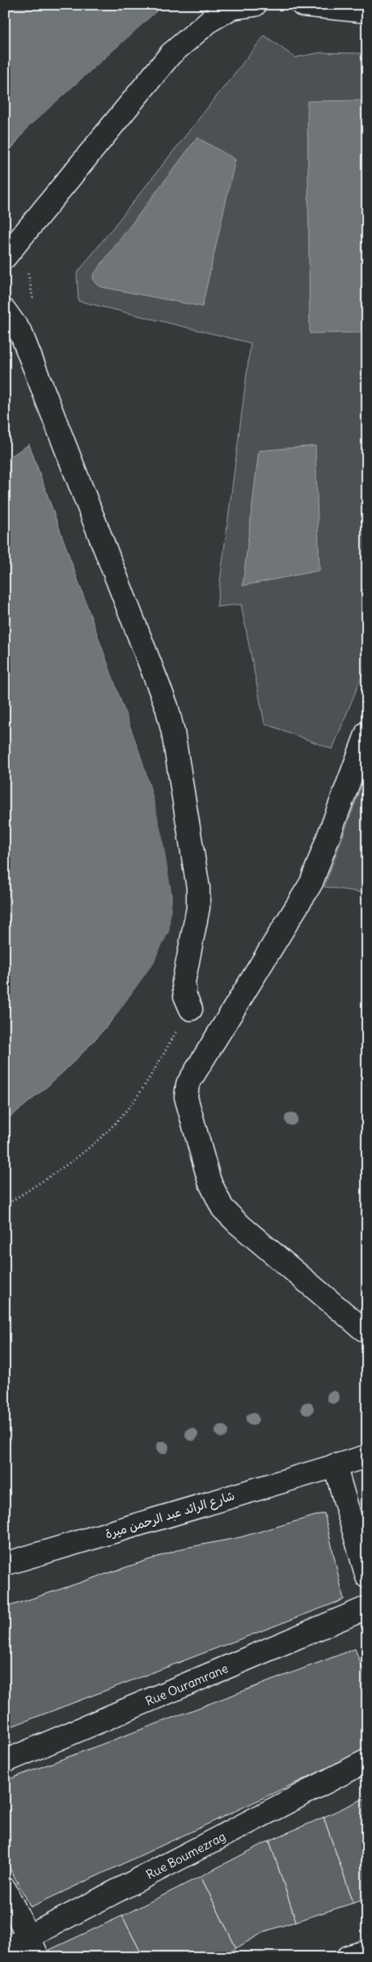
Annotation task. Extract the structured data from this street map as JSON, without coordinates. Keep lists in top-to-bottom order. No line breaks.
{"streets":{"street":["شارع الرائد عبد الرحمن ميرة","Rue Ouramrane","Rue Boumezrag"]}}
